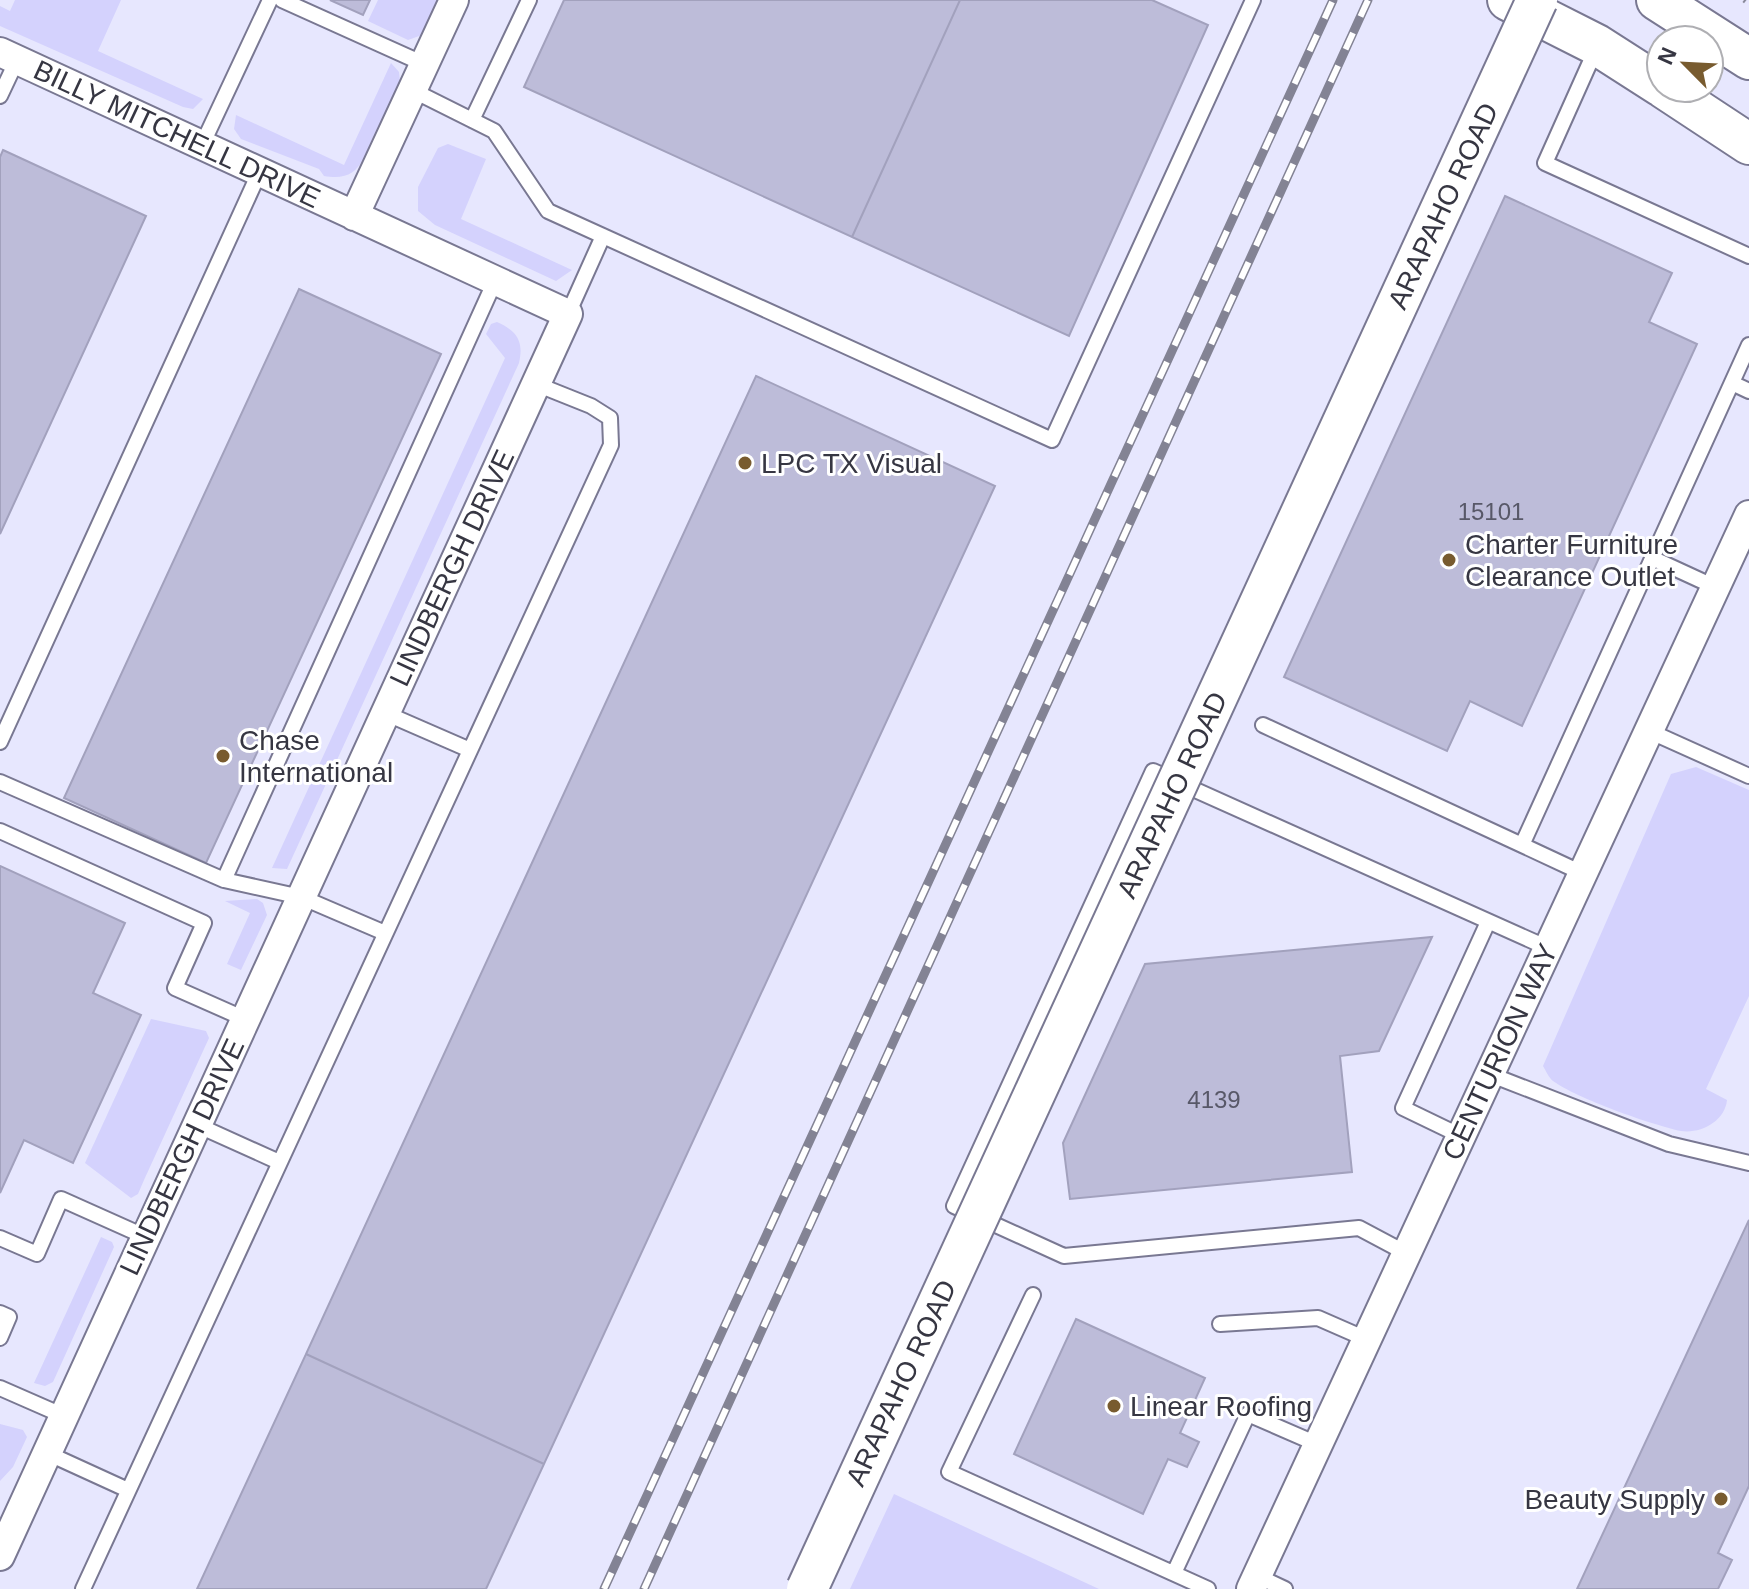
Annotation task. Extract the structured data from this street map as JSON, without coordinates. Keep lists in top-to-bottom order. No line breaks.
{"streets":{"main road":["ARAPAHO ROAD"],"street":["BILLY MITCHELL DRIVE","LINDBERGH DRIVE","CENTURION WAY"]},"places":["LPC TX Visual","Charter Furniture Clearance Outlet","Chase International","Linear Roofing","Beauty Supply"],"house_numbers":["15101","4139"],"north":"top left"}
